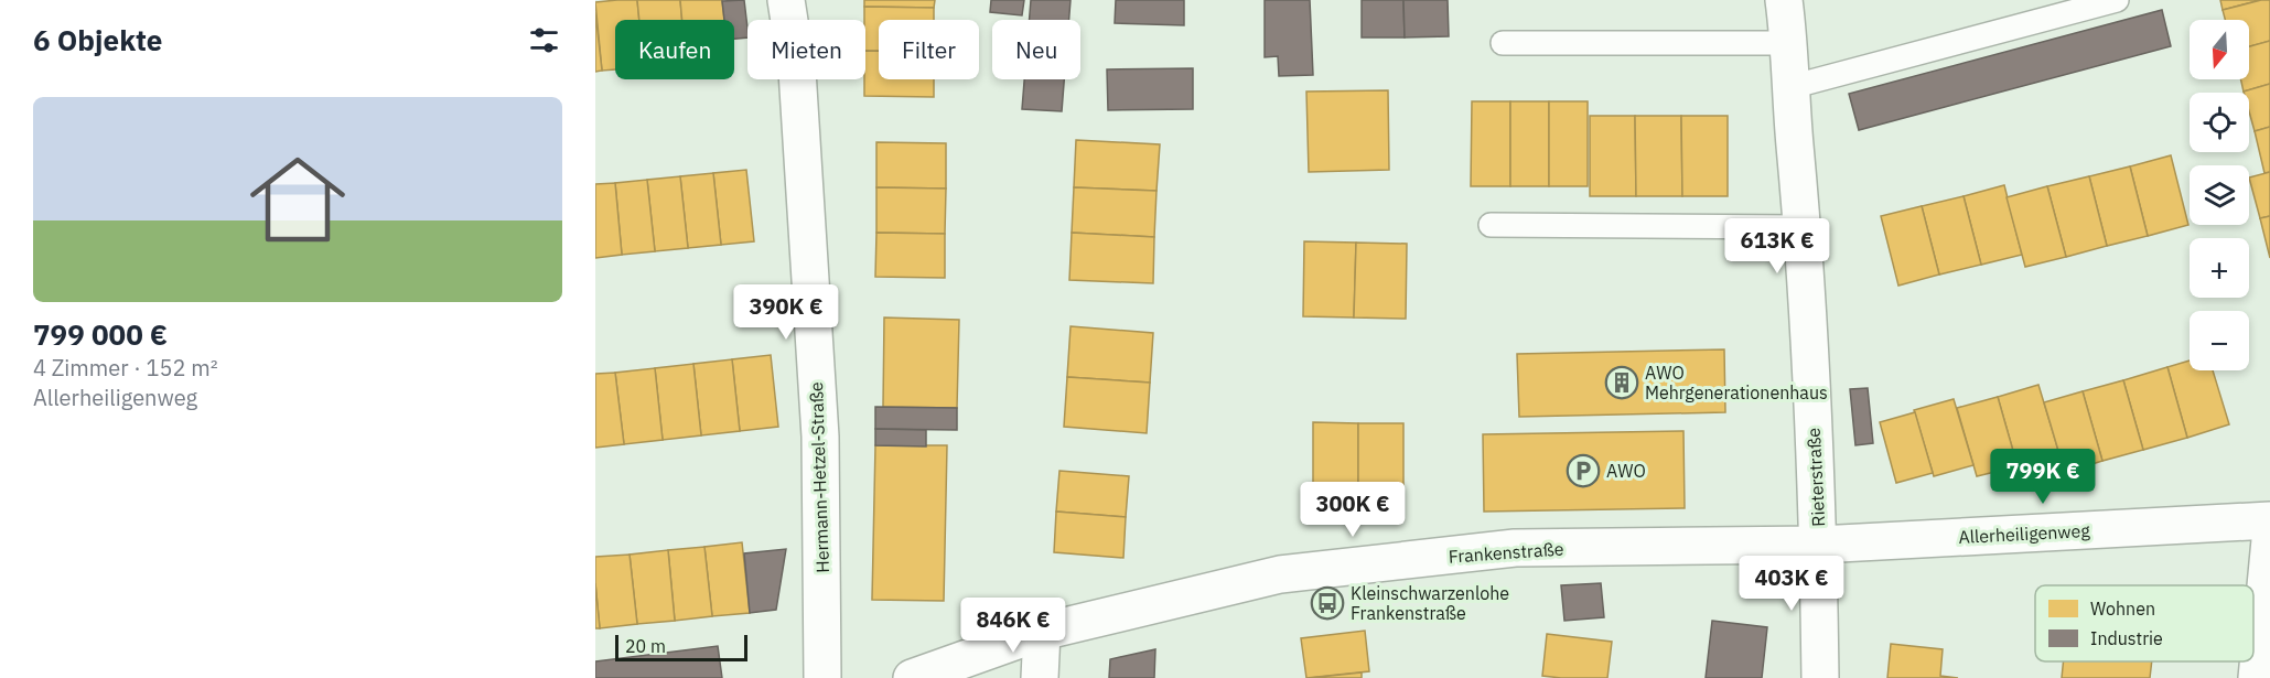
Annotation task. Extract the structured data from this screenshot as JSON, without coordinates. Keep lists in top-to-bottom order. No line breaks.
{"streets":{"street":["Hermann-Hetzel-Straße","Rieterstraße","Allerheiligenweg","Frankenstraße"]},"crossings":[["Rieterstraße","Allerheiligenweg"],["Rieterstraße","Frankenstraße"],["Allerheiligenweg","Frankenstraße"]],"places":{"building":["AWO Mehrgenerationenhaus"],"parking":["AWO"],"bus stop":["Kleinschwarzenlohe Frankenstraße"]},"legend":["Wohnen","Industrie"],"scale_bar":"20 m","north":"bottom","page":{"heading":"6 Objekte","map_buttons":["+","−"],"chip":["Kaufen","Mieten","Filter","Neu"],"list":[{"name":"799 000 €","note":"4 Zimmer · 152 m² · Allerheiligenweg"}],"price":["613K €","390K €","799K €","300K €","403K €","846K €"],"scale":"20 m"}}
